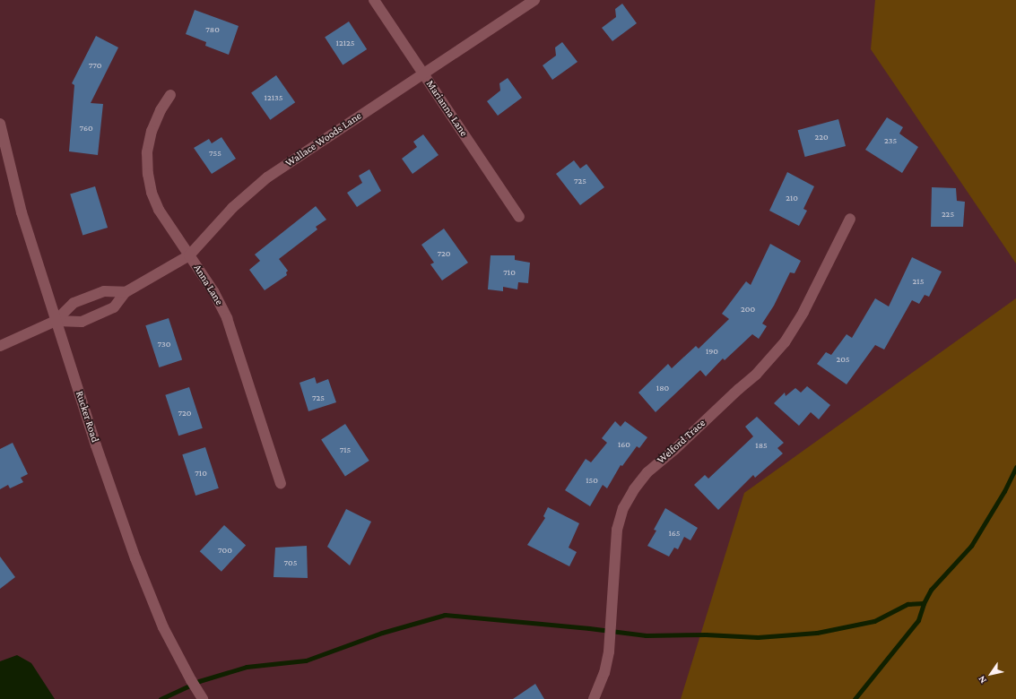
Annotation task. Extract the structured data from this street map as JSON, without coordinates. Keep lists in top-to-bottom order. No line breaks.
{"streets":{"street":["Marianna Lane","Wallace Woods Lane","Anna Lane","Rucker Road","Welford Trace"]},"crossings":[["Marianna Lane","Wallace Woods Lane"],["Wallace Woods Lane","Anna Lane"],["Wallace Woods Lane","Rucker Road"]],"house_numbers":["780","12125","770","12135","760","220","235","755","725","210","225","720","710","215","200","730","190","205","180","725","720","160","185","715","710","150","165","700","705"],"north":"bottom left"}
